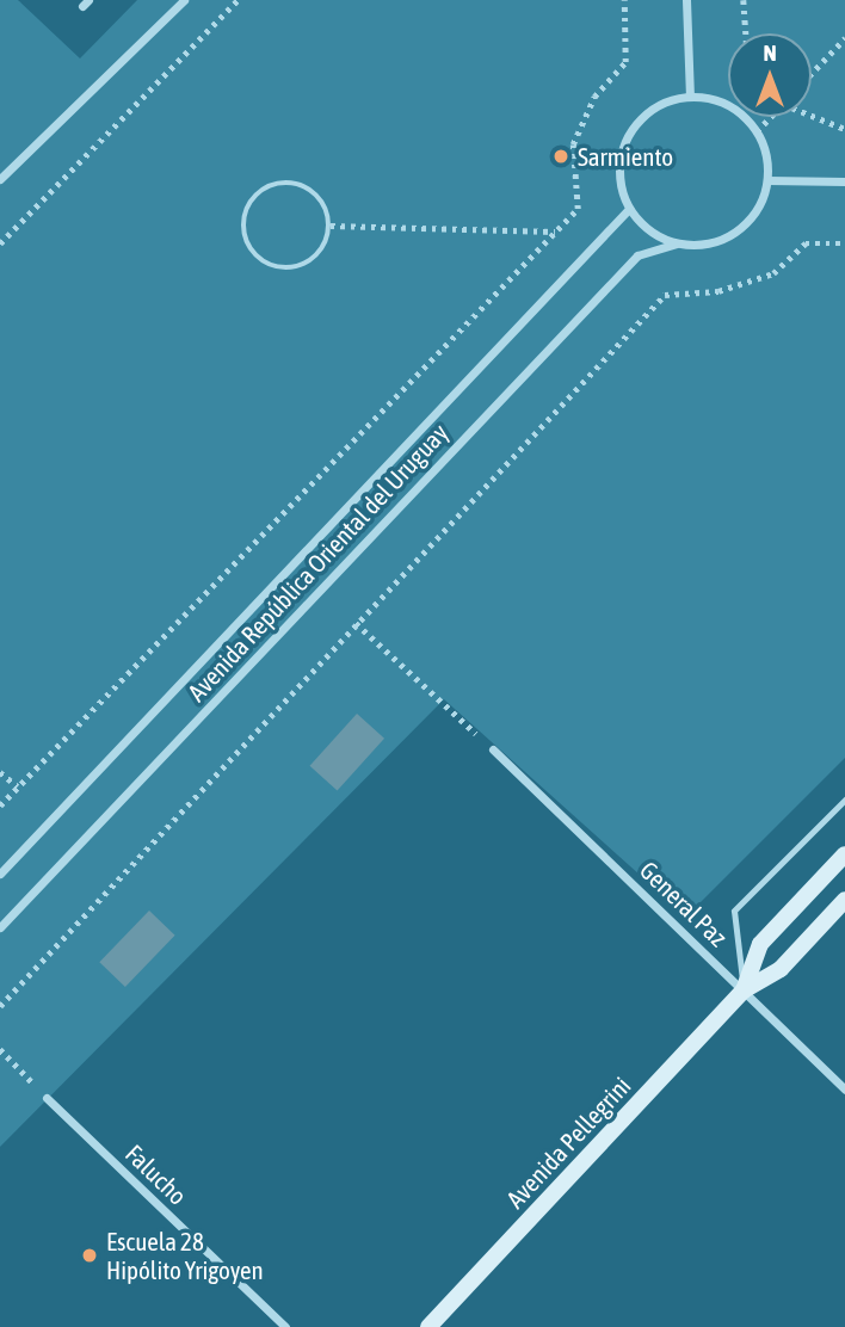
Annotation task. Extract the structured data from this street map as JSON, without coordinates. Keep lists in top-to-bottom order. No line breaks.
{"streets":{"main road":["Avenida Pellegrini"],"street":["Avenida República Oriental del Uruguay","General Paz","Falucho"]},"crossings":[["General Paz","Avenida Pellegrini"]],"places":["Sarmiento","Escuela 28 Hipólito Yrigoyen"],"north":"top"}
